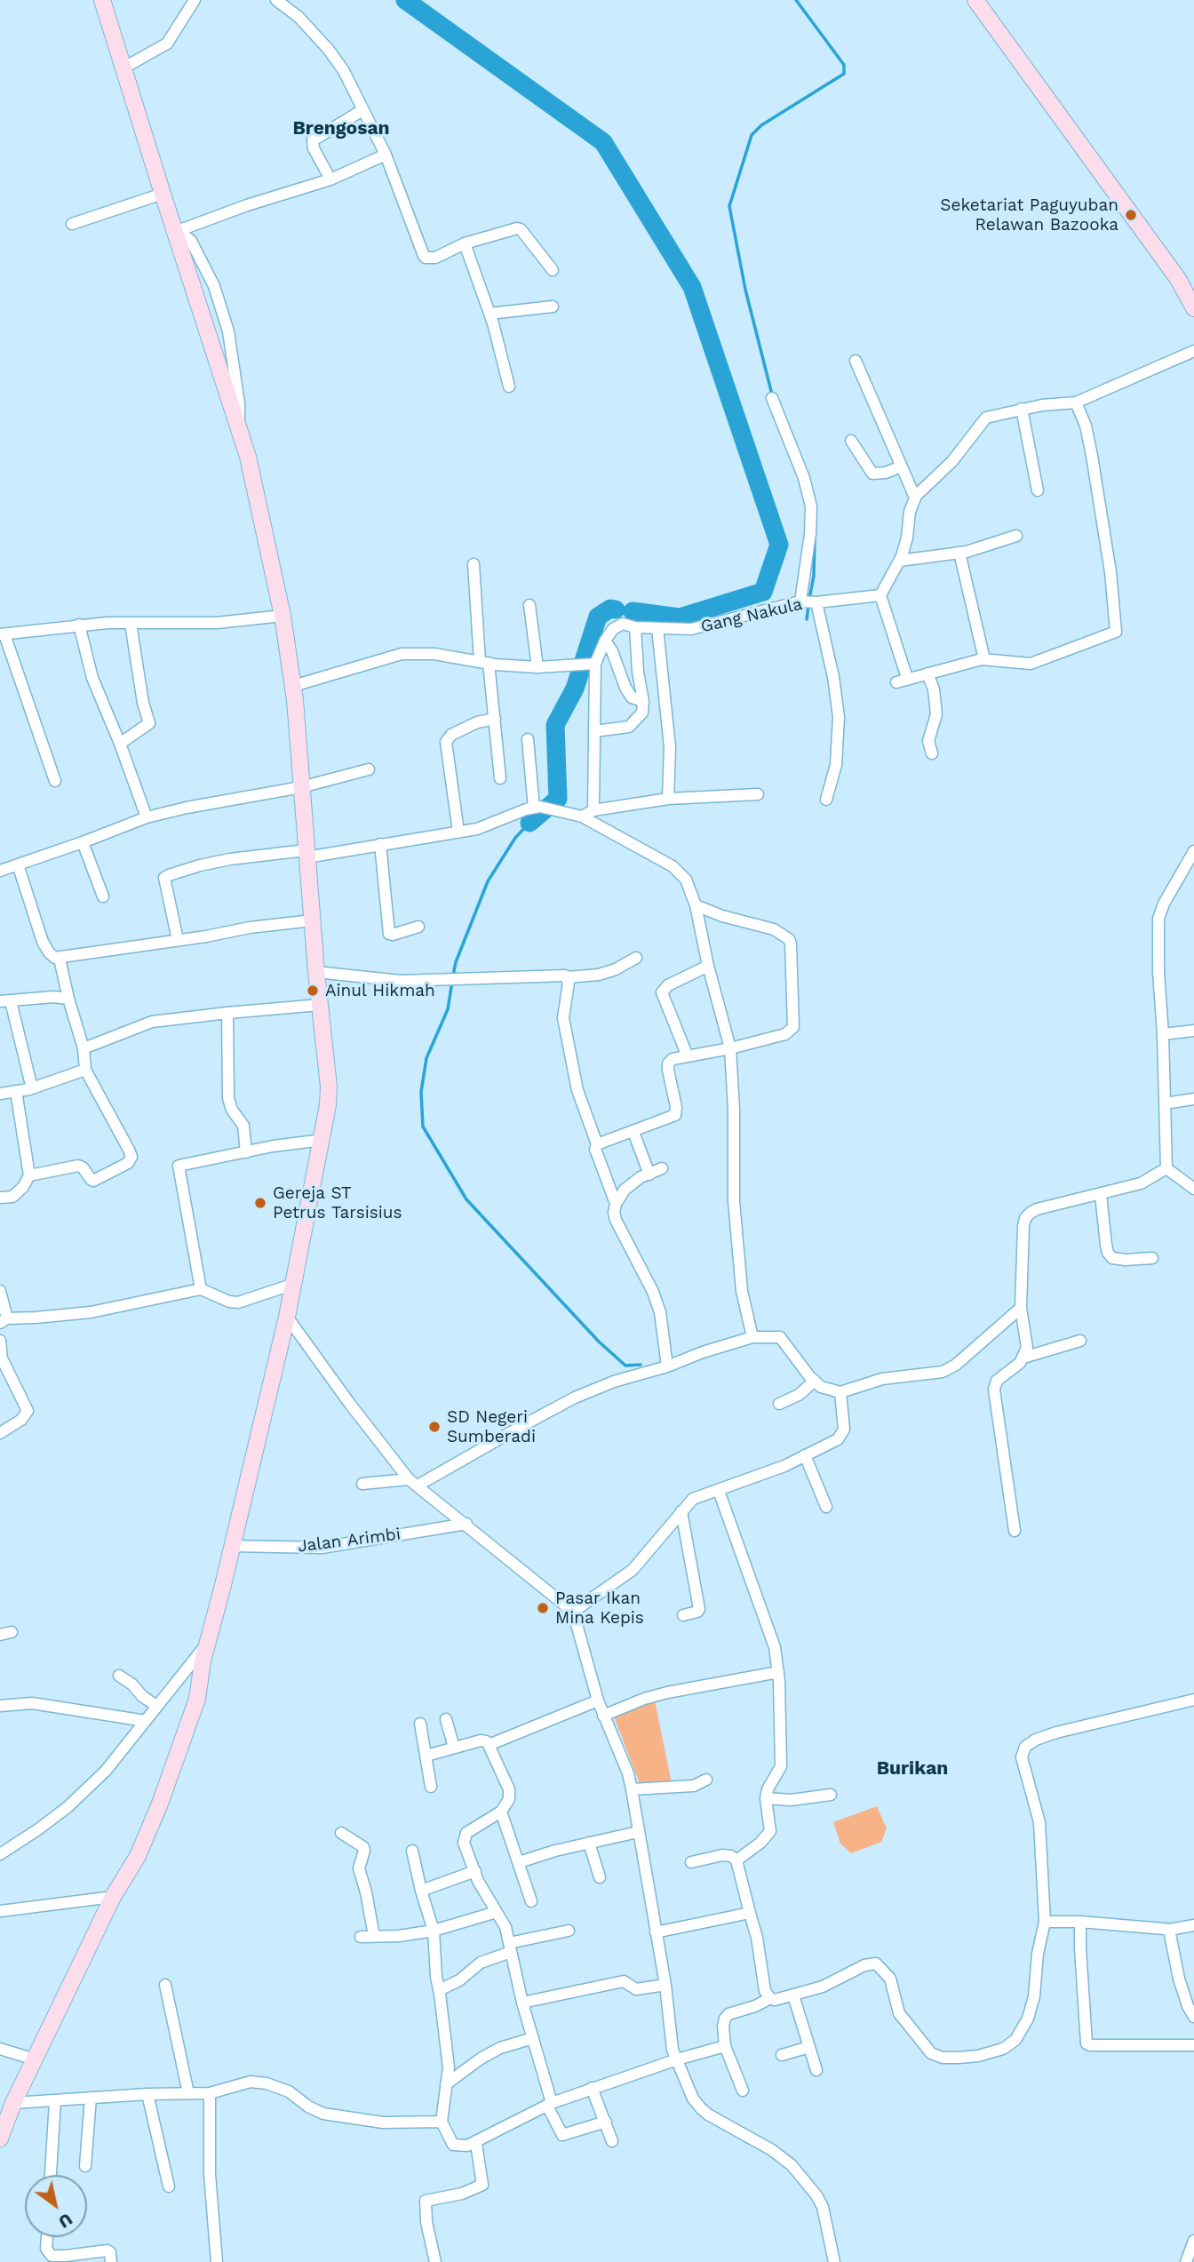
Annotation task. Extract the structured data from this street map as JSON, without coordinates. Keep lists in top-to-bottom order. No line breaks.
{"streets":{"street":["Gang Nakula","Jalan Arimbi"]},"districts":["Brengosan","Burikan"],"places":["Seketariat Paguyuban Relawan Bazooka","Ainul Hikmah","Gereja ST Petrus Tarsisius","SD Negeri Sumberadi","Pasar Ikan Mina Kepis"],"north":"bottom right"}
